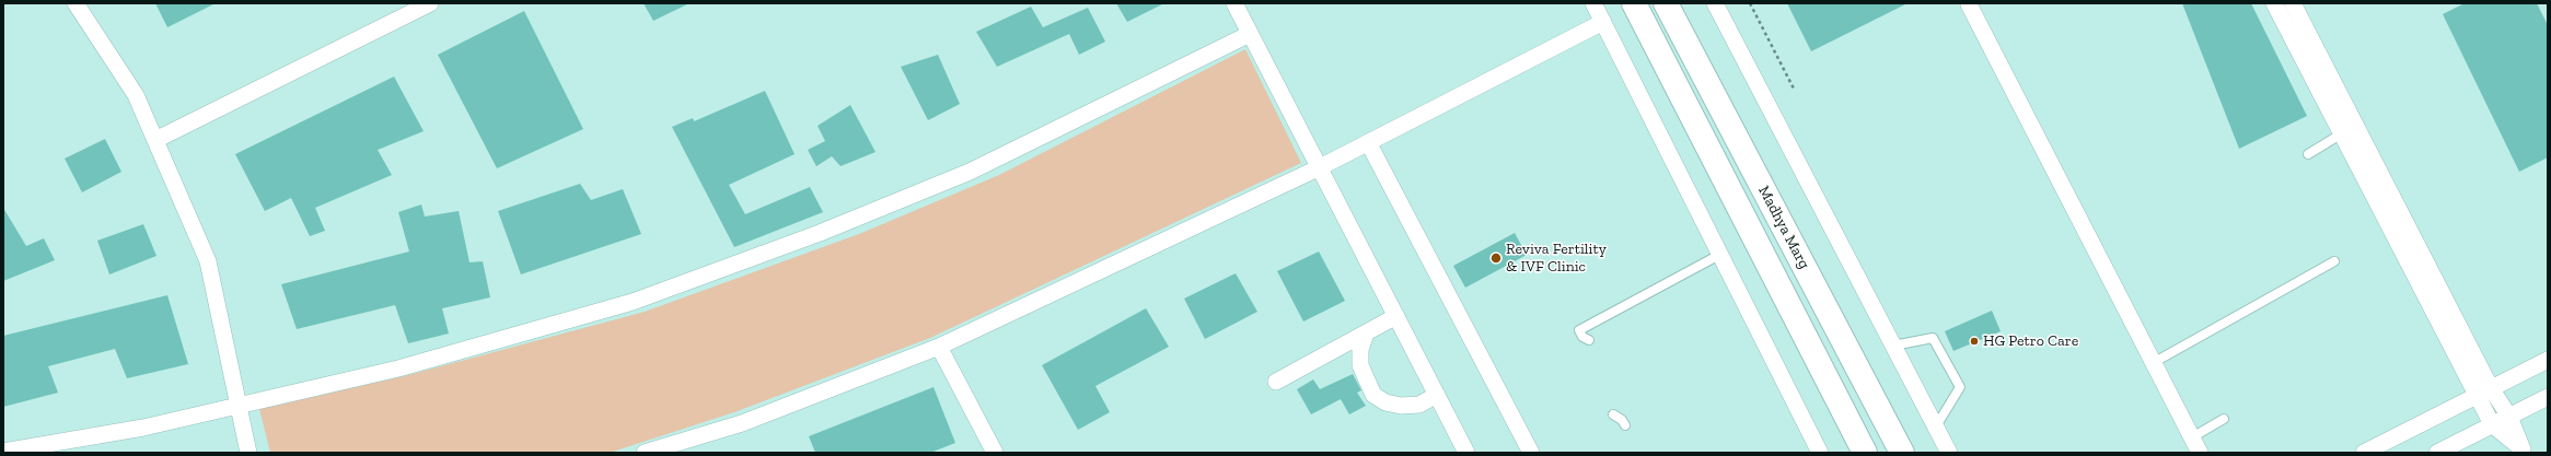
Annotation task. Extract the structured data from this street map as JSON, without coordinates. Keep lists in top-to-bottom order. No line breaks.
{"streets":{"main road":["Madhya Marg"]},"places":["Reviva Fertility & IVF Clinic","HG Petro Care"]}
